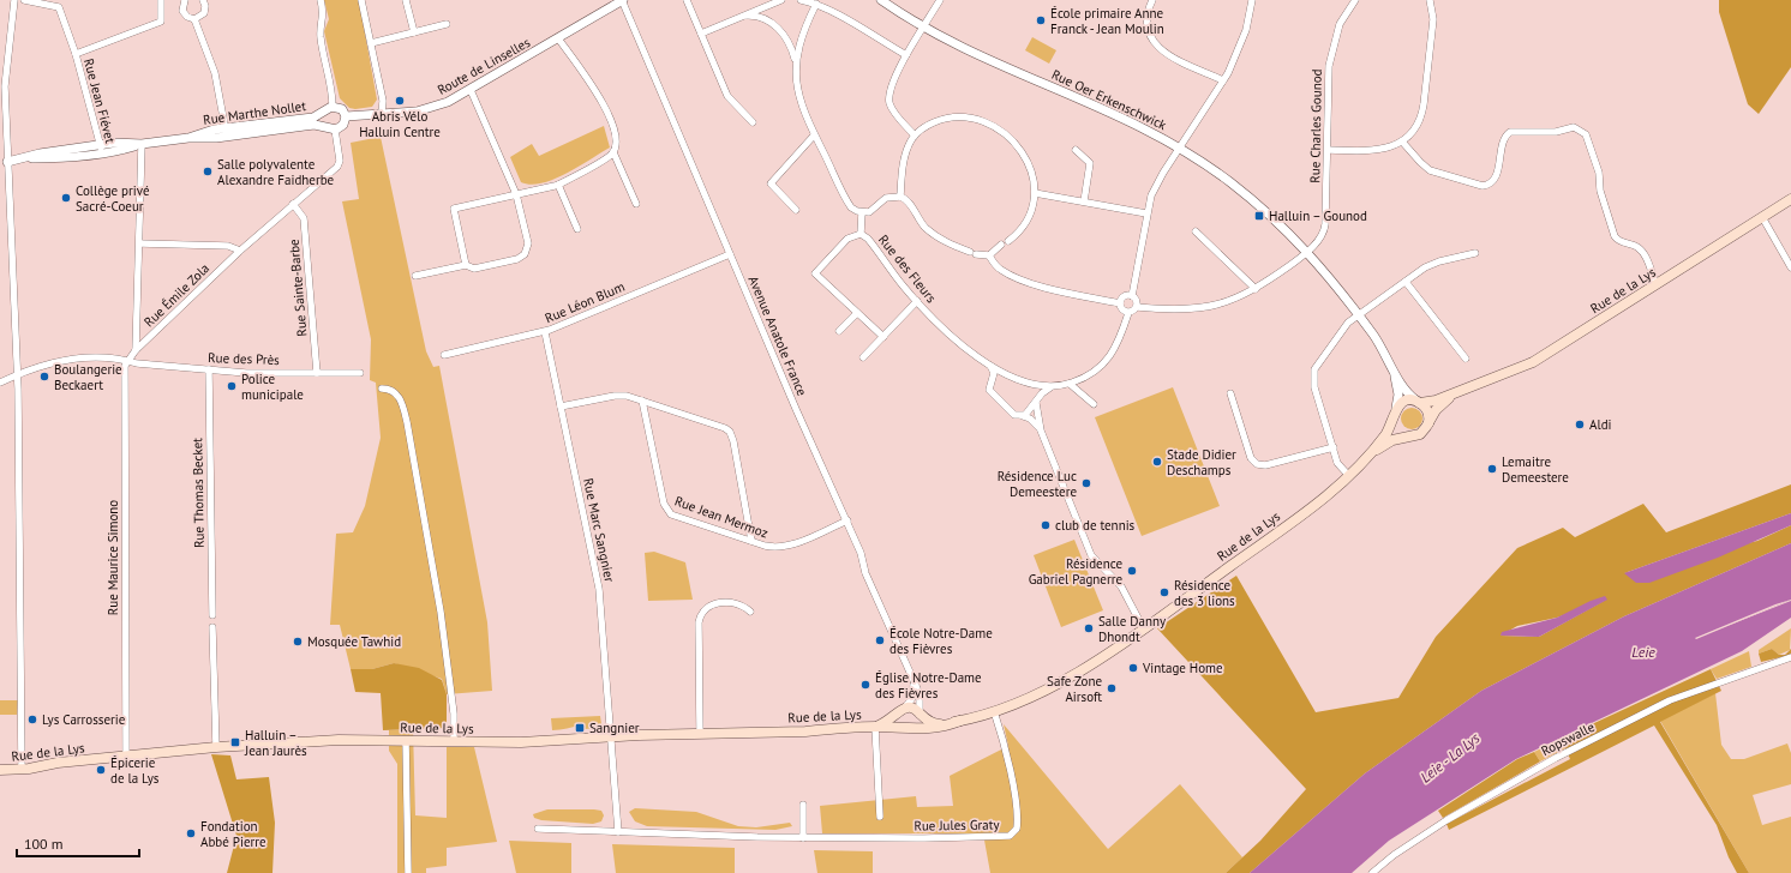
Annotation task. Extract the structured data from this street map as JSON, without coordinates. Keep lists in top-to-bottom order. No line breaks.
{"streets":{"main road":["Rue de la Lys"],"street":["Route de Linselles","Rue Oer Erkenschwick","Rue Jean Fiévet","Rue Marthe Nollet","Rue Charles Gounod","Rue des Fleurs","Rue Sainte-Barbe","Rue Émile Zola","Rue Léon Blum","Avenue Anatole France","Rue des Près","Rue Thomas Becket","Rue Jean Mermoz","Rue Marc Sangnier","Rue Maurice Simono","Ropswalle","Rue Jules Graty"]},"crossings":[["Route de Linselles","Rue Marthe Nollet"],["Route de Linselles","Rue Émile Zola"],["Route de Linselles","Avenue Anatole France"],["Rue Oer Erkenschwick","Rue Charles Gounod"],["Rue Oer Erkenschwick","Rue de la Lys"],["Rue Jean Fiévet","Rue Marthe Nollet"],["Rue Marthe Nollet","Rue Émile Zola"],["Rue Charles Gounod","Rue des Fleurs"],["Rue Sainte-Barbe","Rue Émile Zola"],["Rue Sainte-Barbe","Rue des Près"],["Rue de la Lys","Avenue Anatole France"],["Rue de la Lys","Rue Marc Sangnier"],["Rue de la Lys","Rue Maurice Simono"],["Rue de la Lys","Rue Jules Graty"],["Rue Émile Zola","Rue des Près"],["Rue Émile Zola","Rue Maurice Simono"],["Rue Léon Blum","Avenue Anatole France"],["Rue Léon Blum","Rue Marc Sangnier"],["Avenue Anatole France","Rue Jean Mermoz"],["Rue des Près","Rue Thomas Becket"],["Rue des Près","Rue Maurice Simono"]],"water":["Leie","Leie - La Lys"],"places":{"other":["École primaire Anne Franck - Jean Moulin","Abris Vélo Halluin Centre","Salle polyvalente Alexandre Faidherbe","Collège privé Sacré-Coeur","Boulangerie Beckaert","Police municipale","Aldi","Stade Didier Deschamps","Lemaitre Demeestere","Résidence Luc Demeestere","club de tennis","Résidence Gabriel Pagnerre","Résidence des 3 lions","Salle Danny Dhondt","École Notre-Dame des Fièvres","Mosquée Tawhid","Vintage Home","Église Notre-Dame des Fièvres","Safe Zone Airsoft","Lys Carrosserie","Épicerie de la Lys","Fondation Abbé Pierre"],"transit":["Halluin – Gounod","Sangnier","Halluin – Jean Jaurès"]},"scale_bar":"100 m"}
